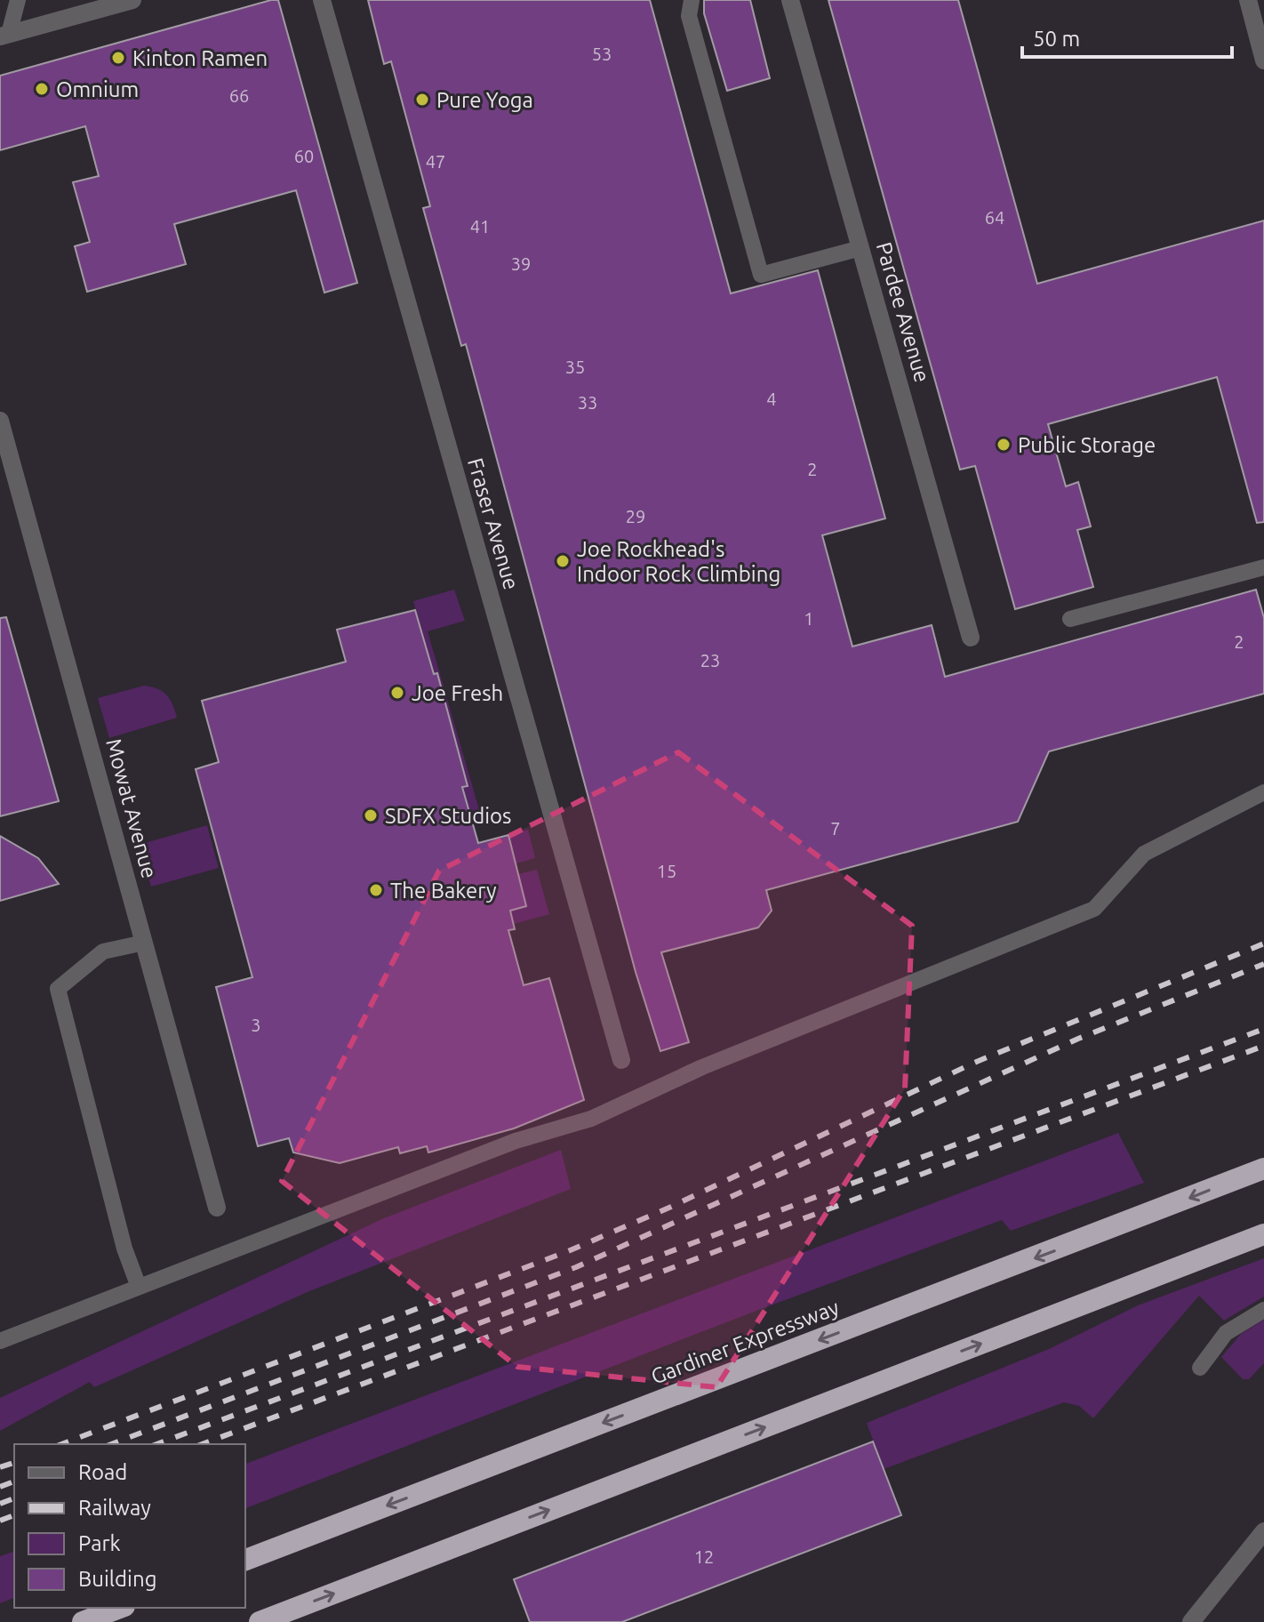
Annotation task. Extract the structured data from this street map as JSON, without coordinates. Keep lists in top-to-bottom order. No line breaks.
{"streets":{"highway":["Gardiner Expressway"],"street":["Pardee Avenue","Fraser Avenue","Mowat Avenue"]},"places":["Kinton Ramen","Omnium","Pure Yoga","Public Storage","Joe Rockhead's Indoor Rock Climbing","Joe Fresh","SDFX Studios","The Bakery"],"house_numbers":["53","66","60","47","64","41","39","35","4","33","2","29","1","2","23","7","15","3","12"],"legend":["Road","Railway","Park","Building"],"scale_bar":"50 m"}
